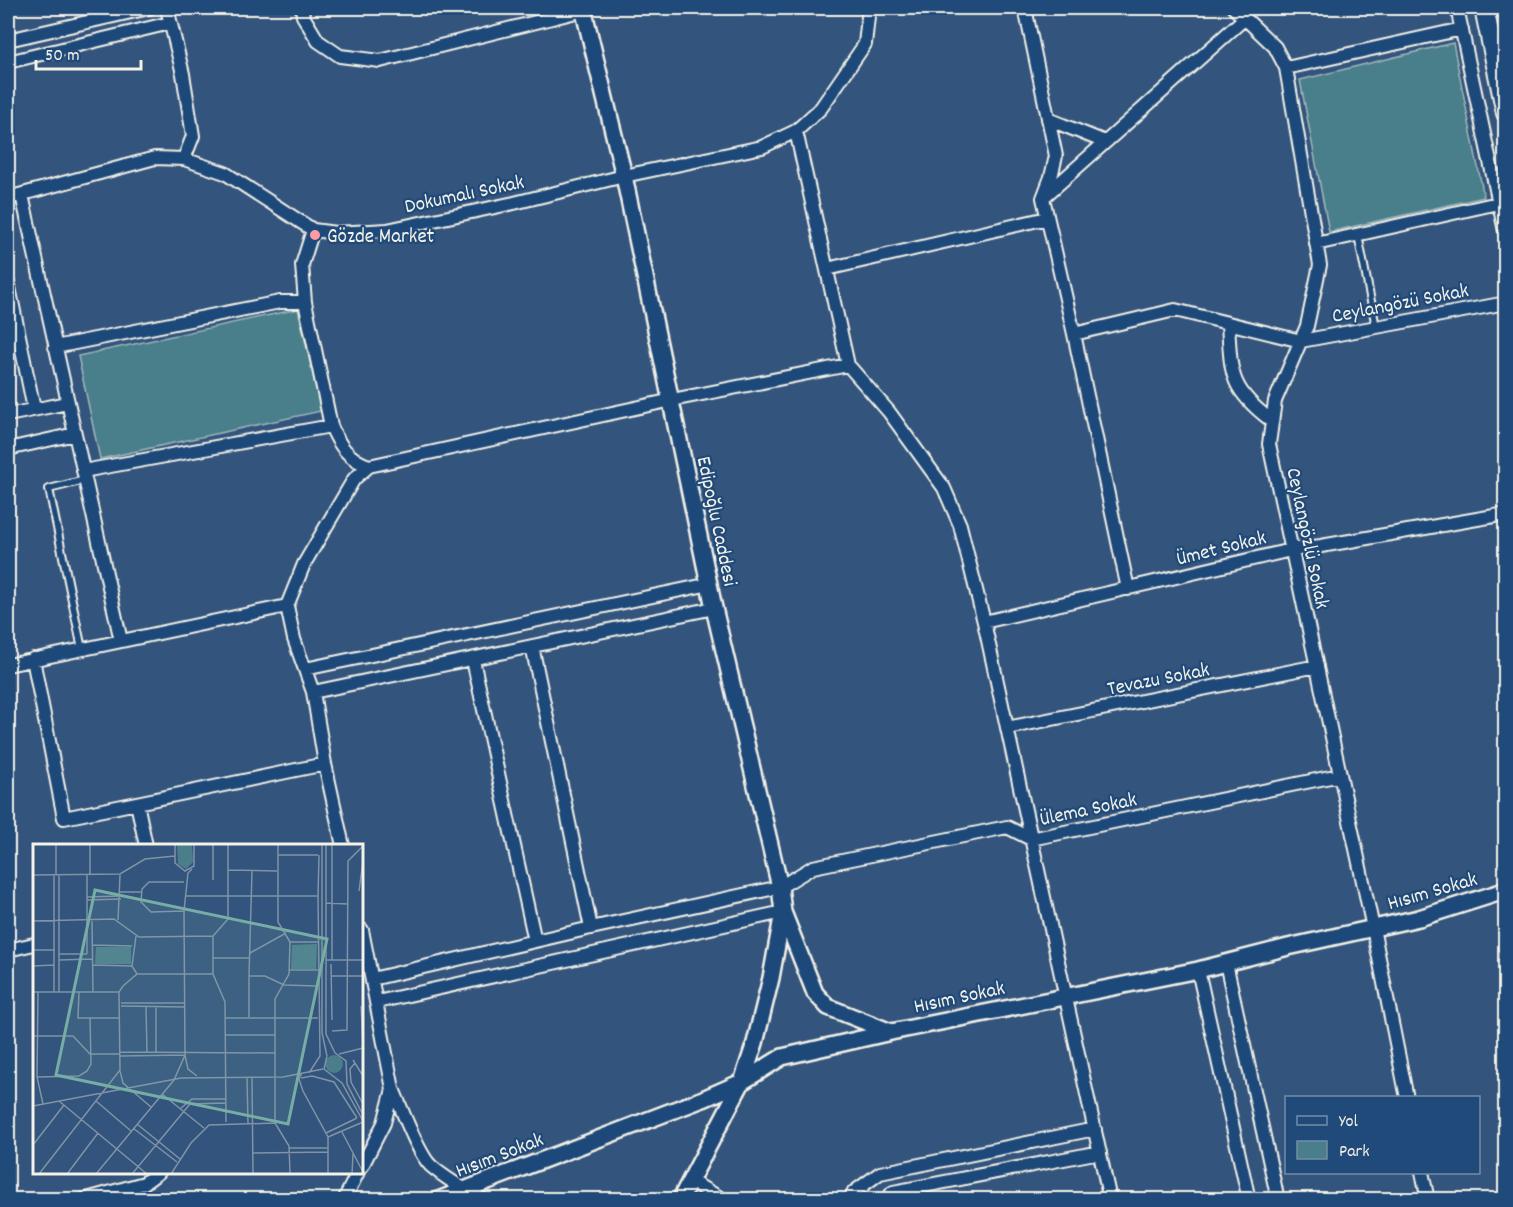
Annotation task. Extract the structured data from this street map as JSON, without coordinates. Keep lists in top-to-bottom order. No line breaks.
{"streets":{"street":["Dokumalı Sokak","Ceylangözü Sokak","Edipoğlu Caddesi","Ceylangözlü Sokak","Ümet Sokak","Tevazu Sokak","Ülema Sokak","Hısım Sokak"]},"crossings":[["Dokumalı Sokak","Edipoğlu Caddesi"],["Ceylangözü Sokak","Ceylangözlü Sokak"],["Edipoğlu Caddesi","Ülema Sokak"],["Edipoğlu Caddesi","Hısım Sokak"],["Ceylangözlü Sokak","Ümet Sokak"],["Ceylangözlü Sokak","Tevazu Sokak"],["Ceylangözlü Sokak","Ülema Sokak"],["Ceylangözlü Sokak","Hısım Sokak"]],"places":["Gözde Market"],"legend":["Yol","Park"],"scale_bar":"50 m"}
